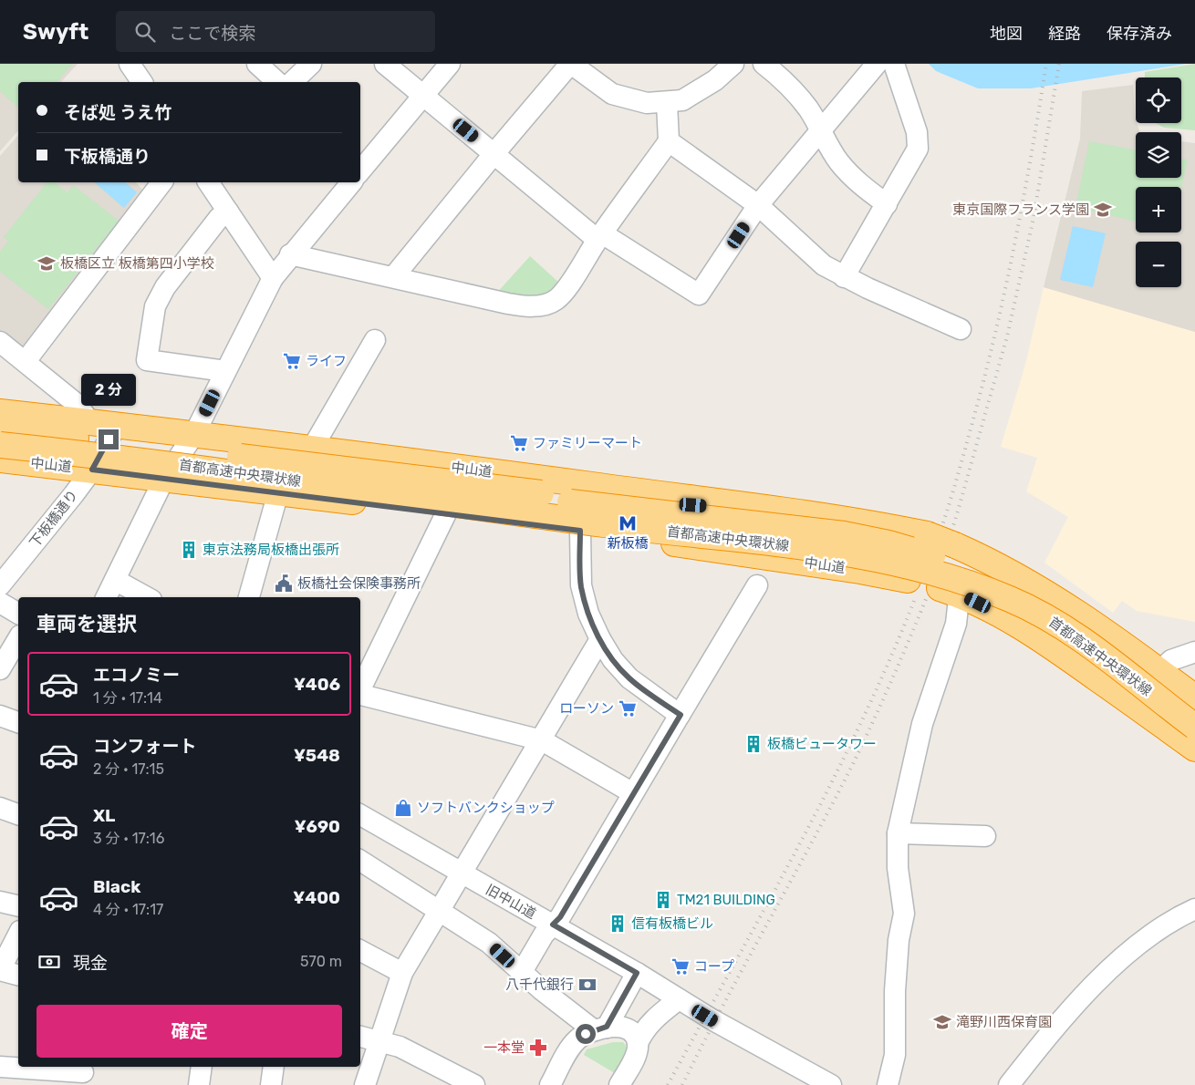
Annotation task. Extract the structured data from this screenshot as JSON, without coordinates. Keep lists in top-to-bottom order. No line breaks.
{"streets":{"highway":["中山道","首都高速中央環状線"],"street":["下板橋通り","旧中山道"]},"crossings":[["中山道","下板橋通り"]],"places":{"school or university":["東京国際フランス学園","板橋区立 板橋第四小学校","滝野川西保育園"],"supermarket":["ライフ","ファミリーマート","ローソン","コープ"],"metro station":["新板橋"],"building":["東京法務局板橋出張所","板橋ビュータワー","TM21 BUILDING","信有板橋ビル"],"public building":["板橋社会保険事務所"],"shop":["ソフトバンクショップ"],"bank":["八千代銀行"],"pharmacy":["一本堂"]},"page":{"header":"Swyft","search":"ここで検索","nav":["地図","経路","保存済み"],"map_buttons":["+","−"],"banner":["そば処 うえ竹","下板橋通り"],"bubble":"2 分","heading":"車両を選択","list":[{"name":"エコノミー","note":"1 分 · 17:14","value":"¥406"},{"name":"コンフォート","note":"2 分 · 17:15","value":"¥548"},{"name":"XL","note":"3 分 · 17:16","value":"¥690"},{"name":"Black","note":"4 分 · 17:17","value":"¥400"}],"pay":["現金","570 m"],"buttons":"確定"}}
